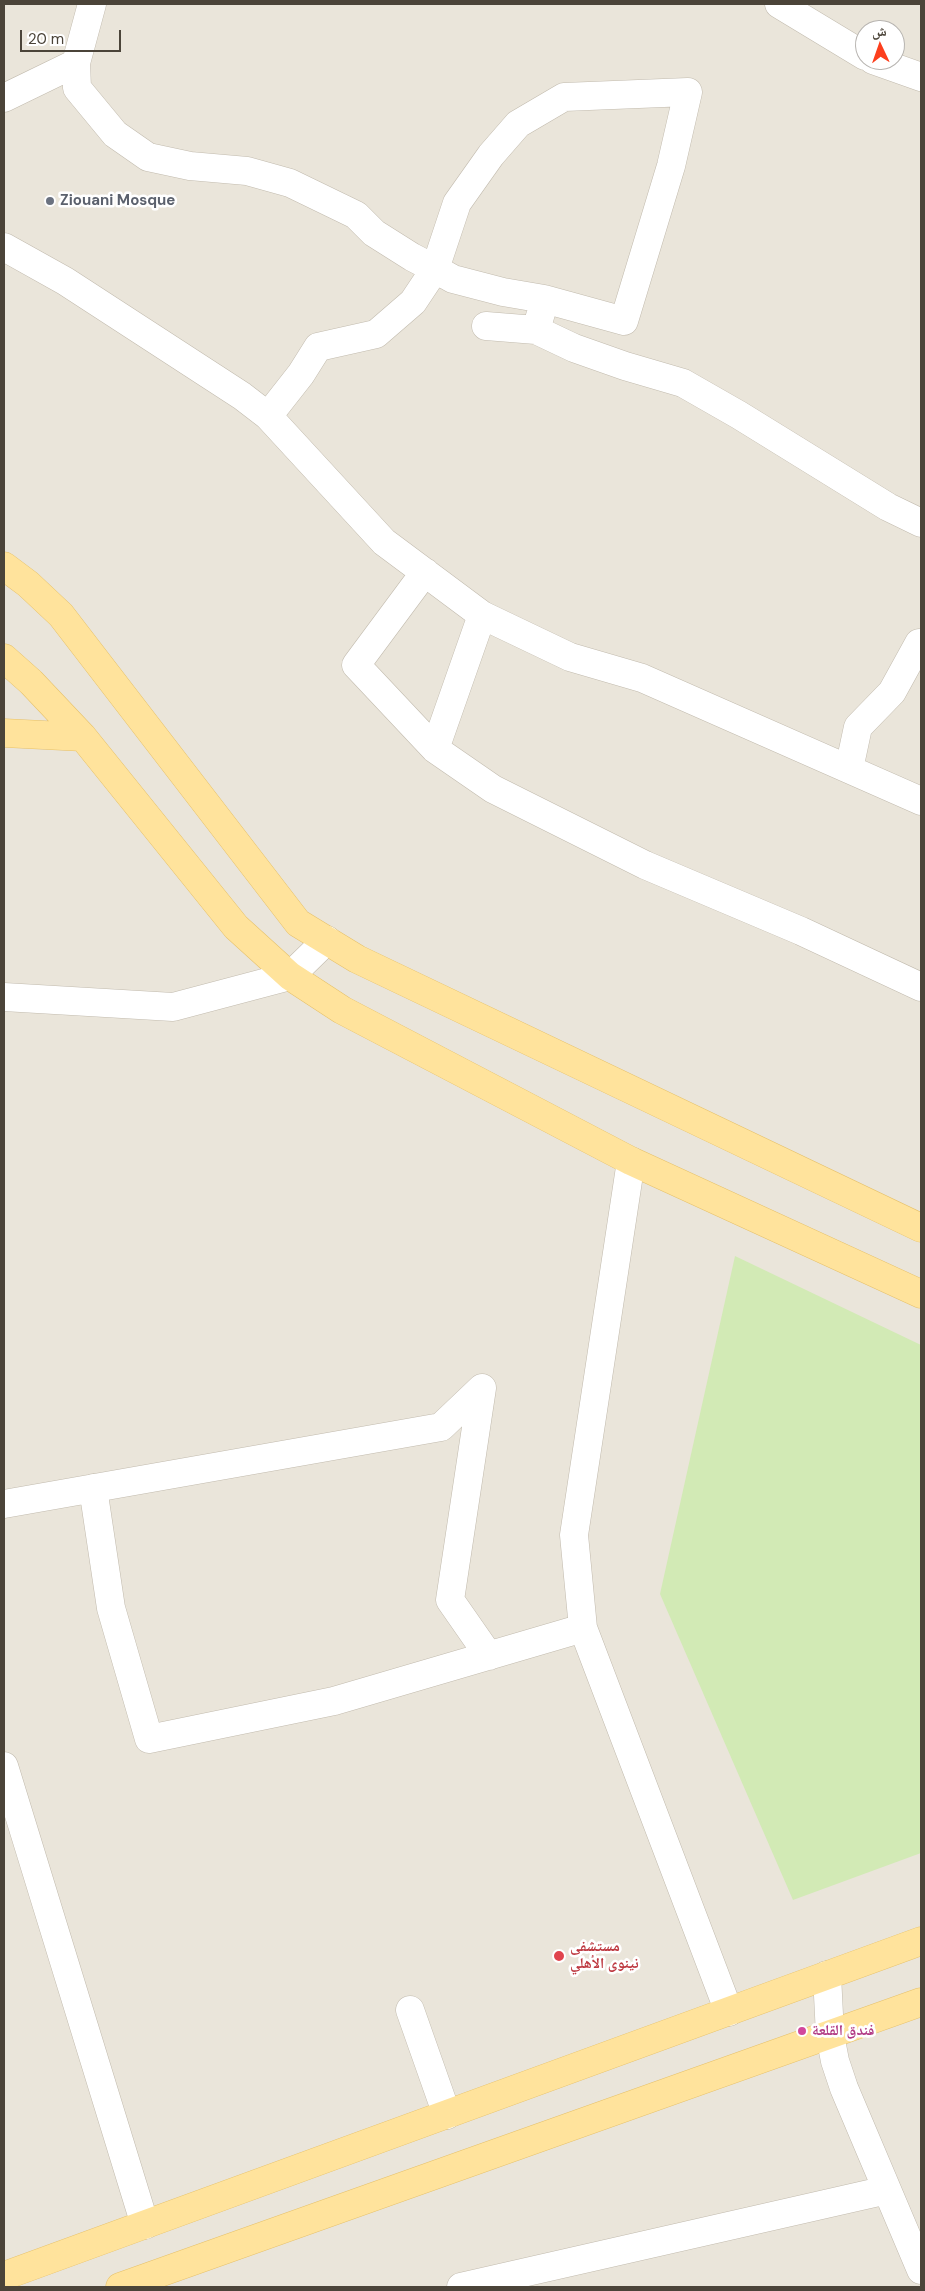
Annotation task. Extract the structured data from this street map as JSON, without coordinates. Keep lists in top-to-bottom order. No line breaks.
{"places":["Ziouani Mosque","مستشفى نينوى الأهلي","فندق القلعة"],"scale_bar":"20 m","north":"top"}
